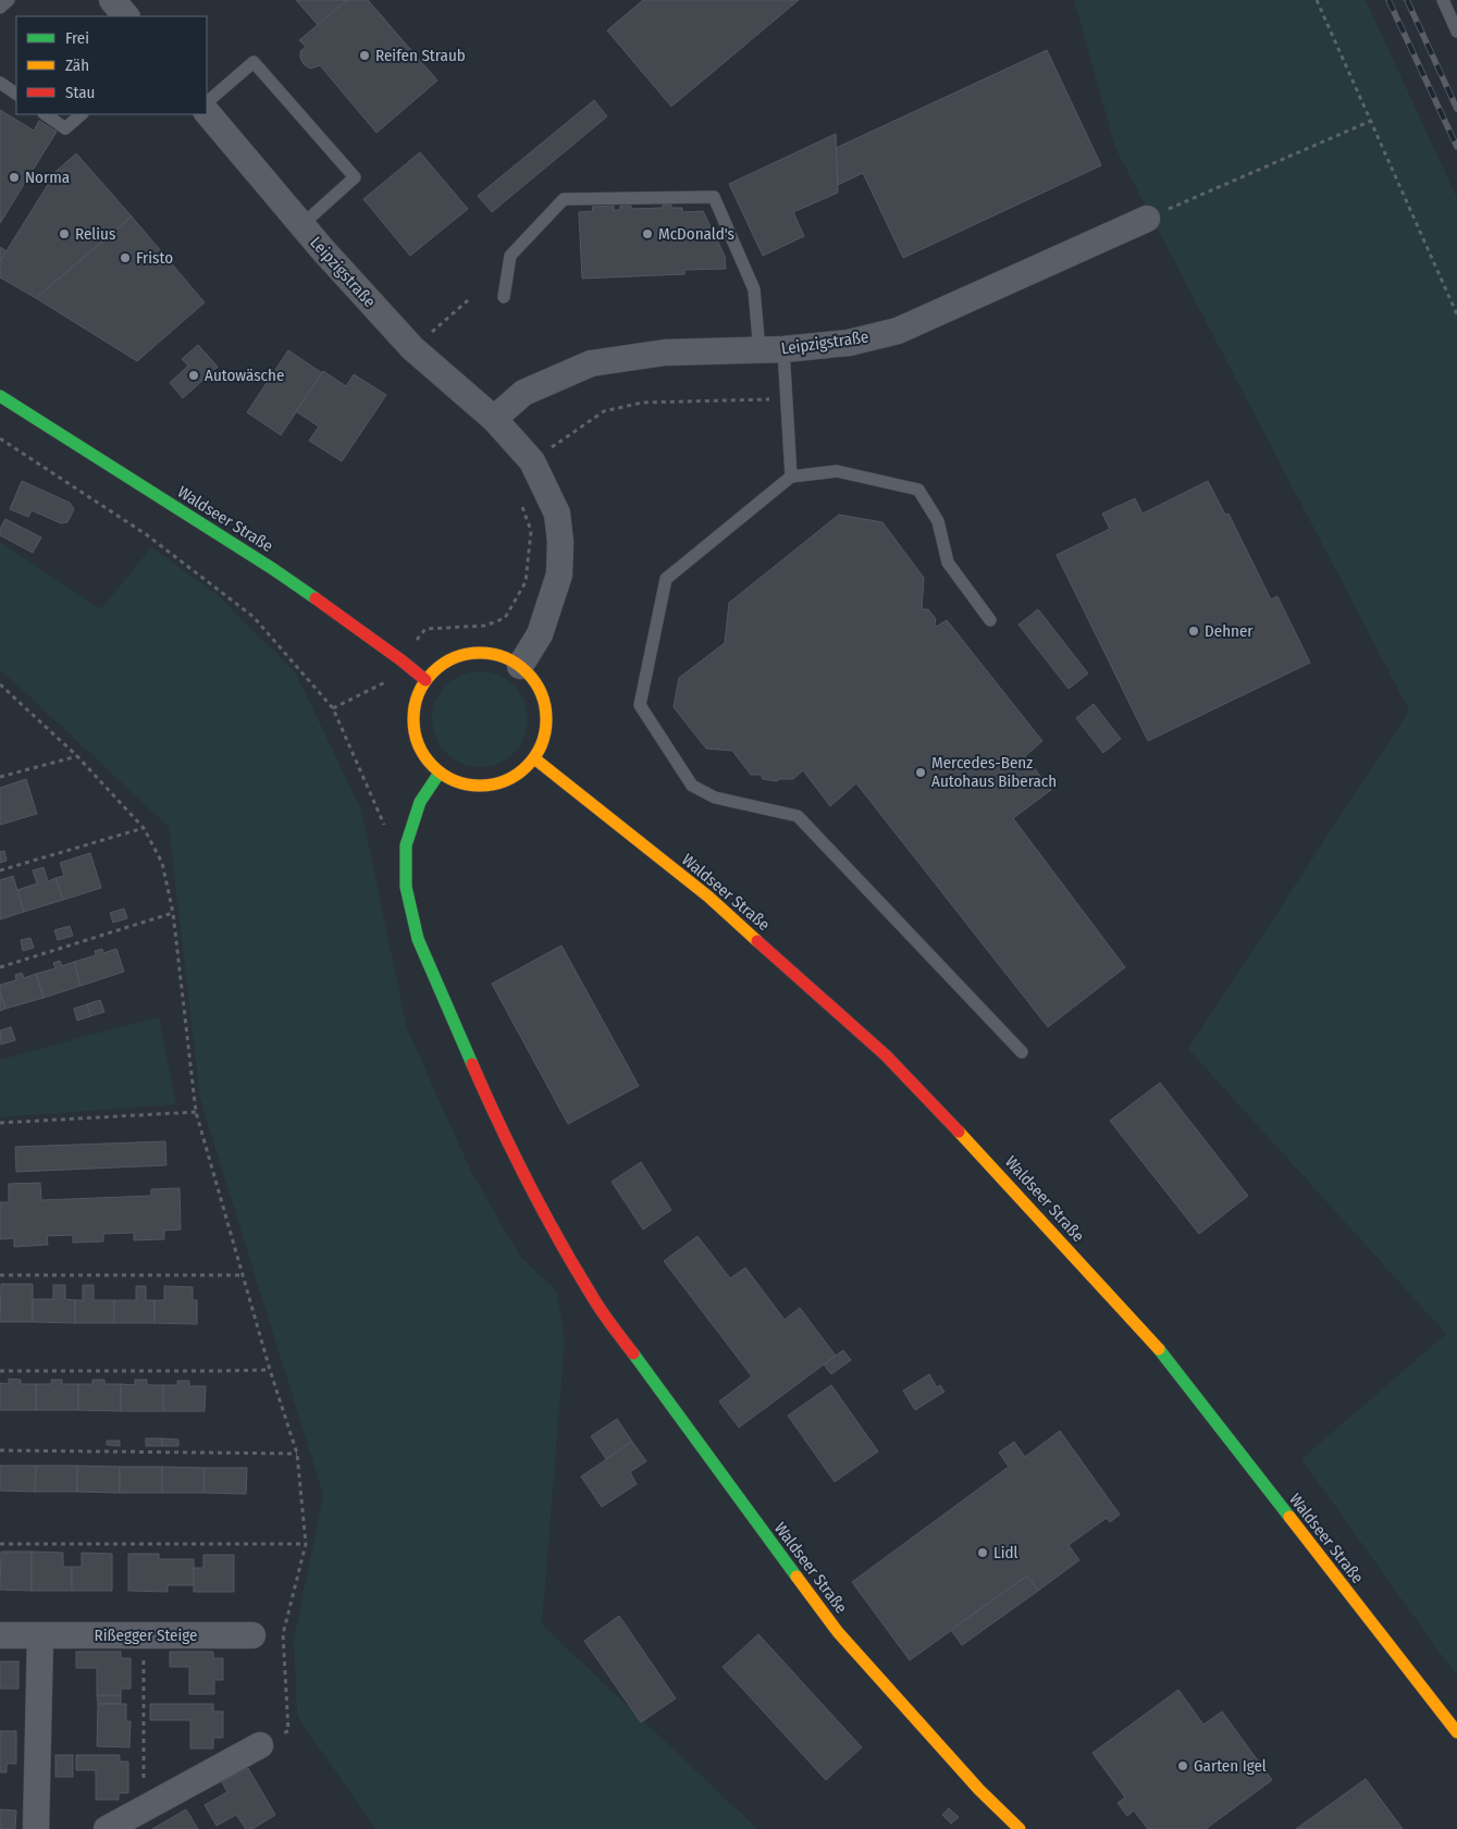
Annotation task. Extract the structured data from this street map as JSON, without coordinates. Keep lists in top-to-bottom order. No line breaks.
{"streets":{"main road":["Waldseer Straße"],"street":["Leipzigstraße","Rißegger Steige"]},"crossings":[["Leipzigstraße","Waldseer Straße"]],"places":["Reifen Straub","Norma","Relius","McDonald's","Fristo","Autowäsche","Dehner","Mercedes-Benz Autohaus Biberach","Lidl","Garten Igel"],"legend":["Frei","Zäh","Stau"]}
